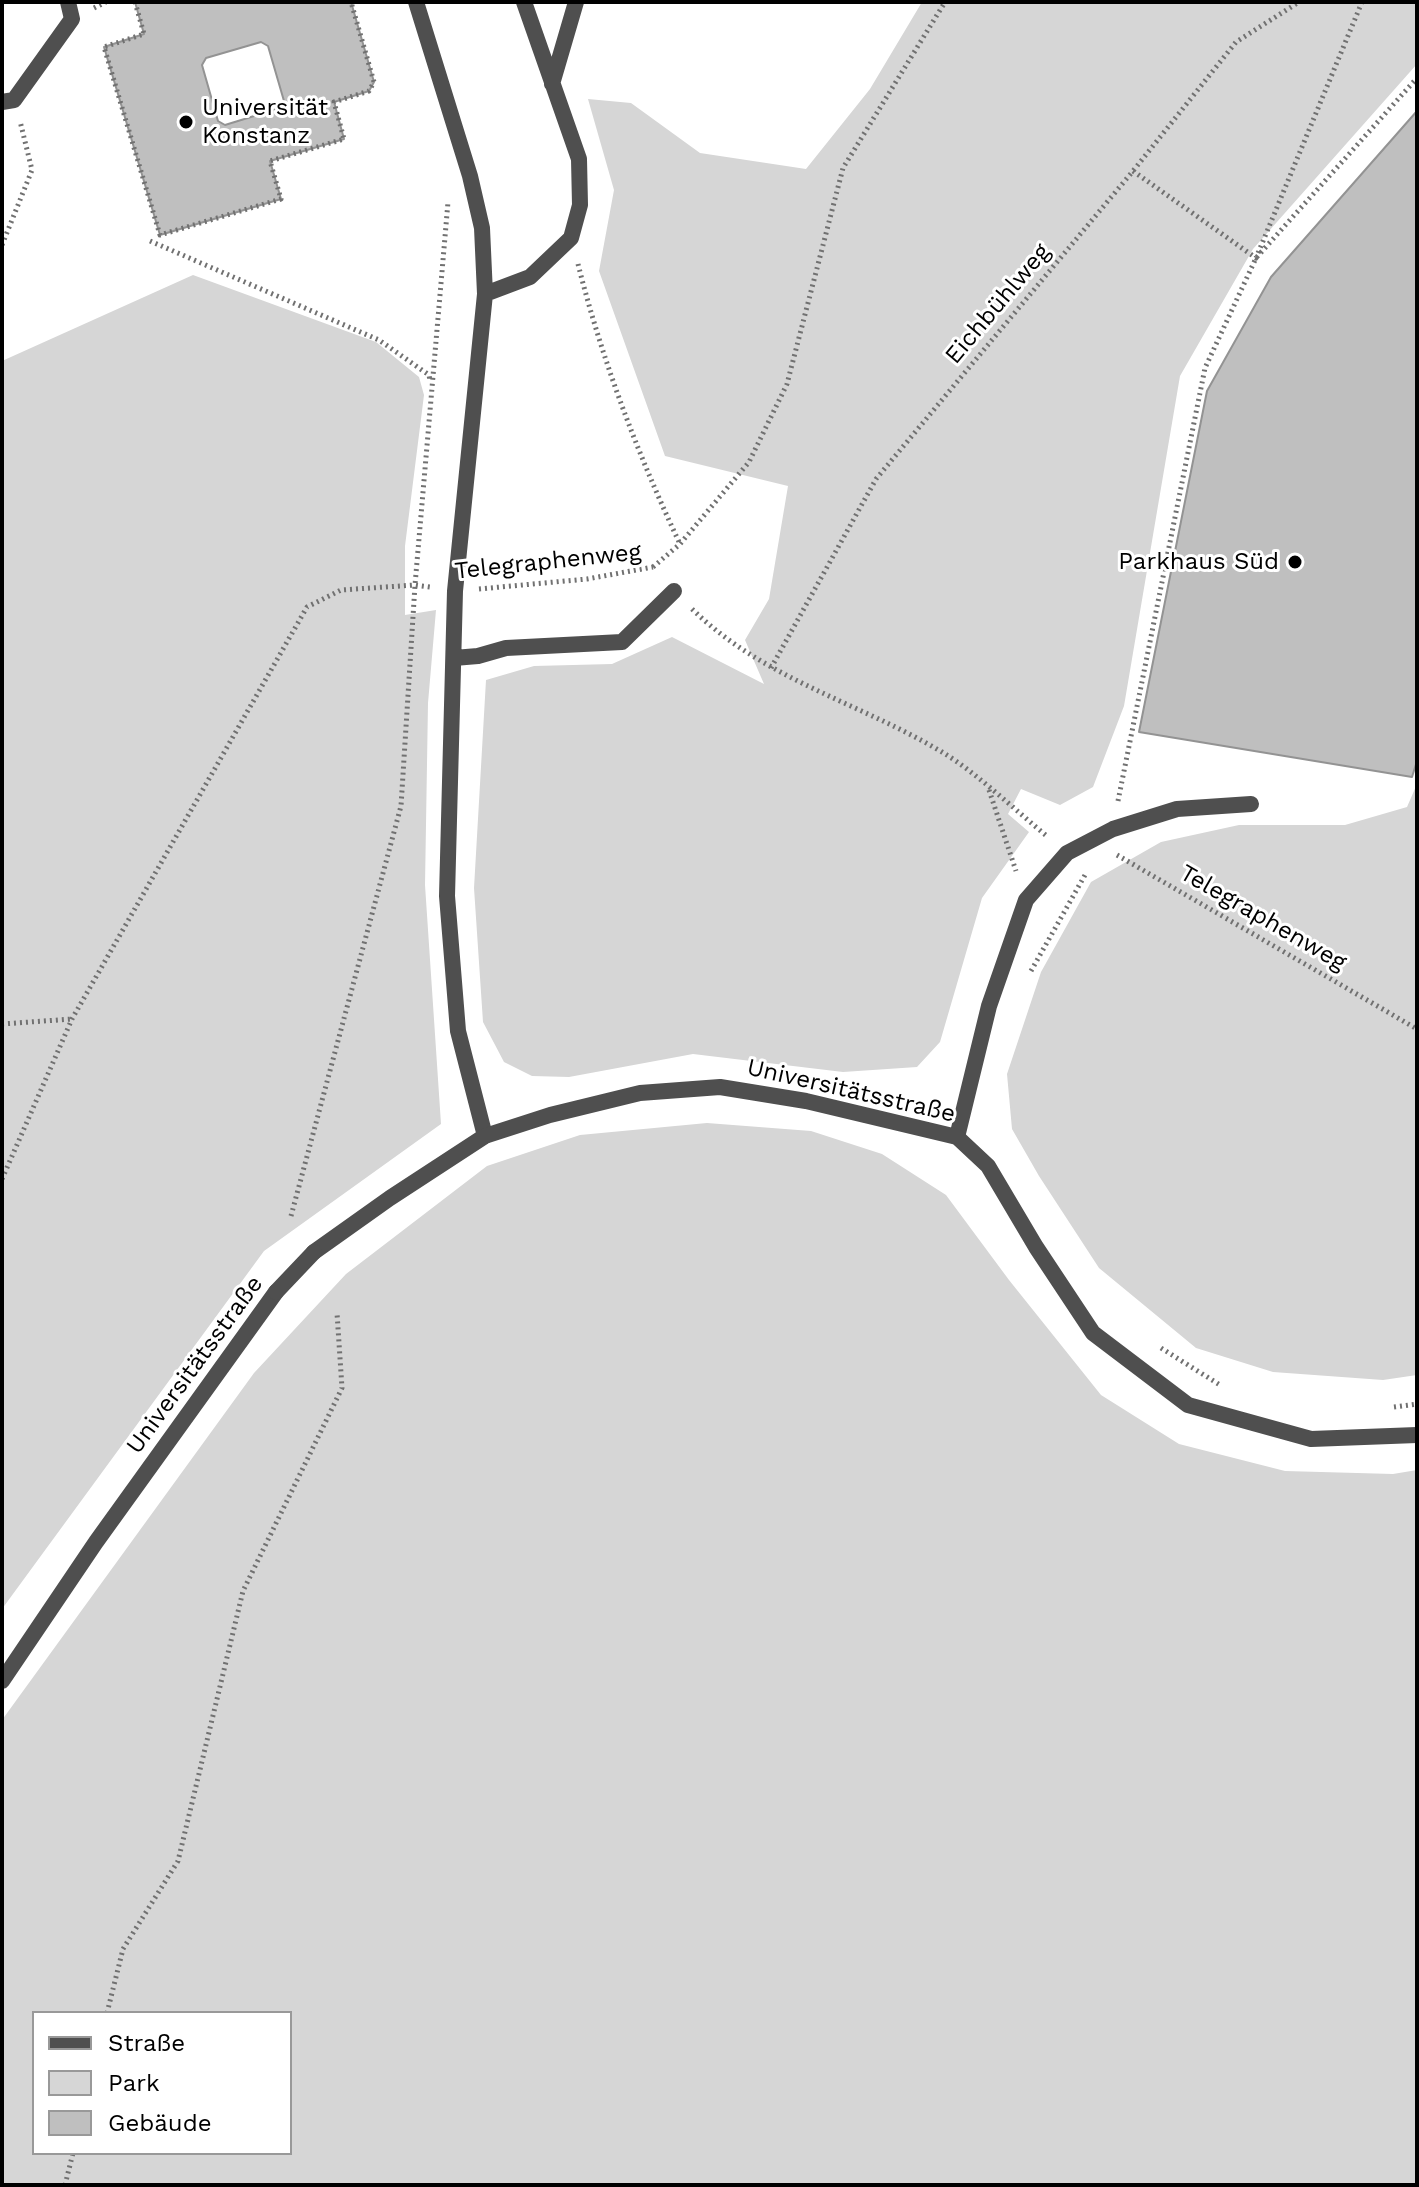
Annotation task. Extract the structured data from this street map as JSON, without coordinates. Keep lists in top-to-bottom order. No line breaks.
{"streets":{"street":["Universitätsstraße"],"path":["Eichbühlweg","Telegraphenweg"]},"crossings":[["Eichbühlweg","Telegraphenweg"]],"places":["Universität Konstanz","Parkhaus Süd"],"legend":["Straße","Park","Gebäude"]}
